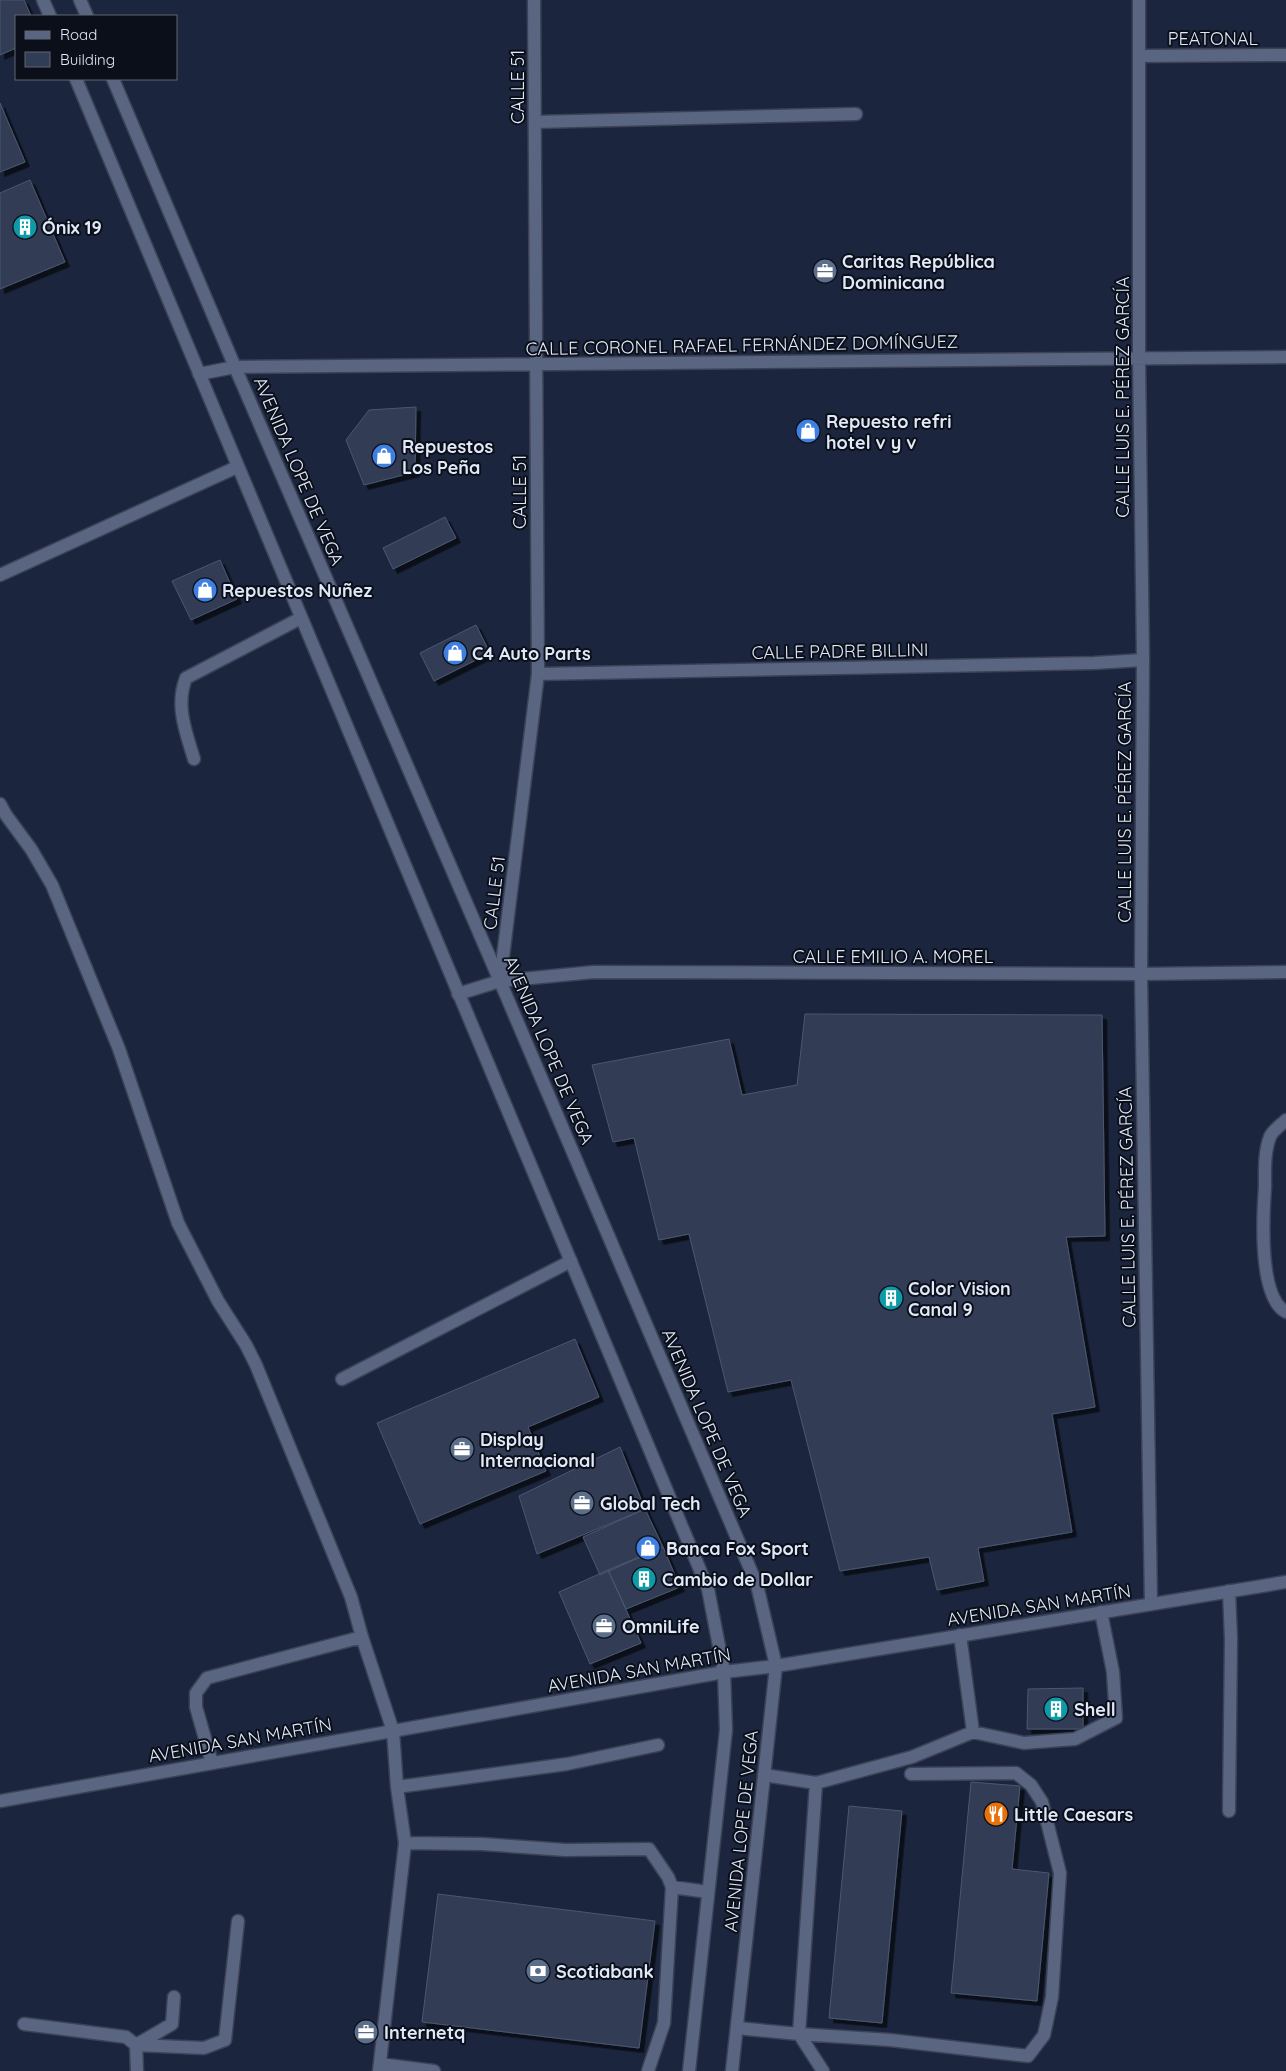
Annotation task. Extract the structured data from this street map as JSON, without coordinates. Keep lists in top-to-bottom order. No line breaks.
{"streets":{"street":["PEATONAL","CALLE 51","CALLE CORONEL RAFAEL FERNÁNDEZ DOMÍNGUEZ","CALLE LUIS E. PÉREZ GARCÍA","AVENIDA LOPE DE VEGA","CALLE PADRE BILLINI","CALLE EMILIO A. MOREL","AVENIDA SAN MARTÍN"]},"crossings":[["PEATONAL","CALLE LUIS E. PÉREZ GARCÍA"],["CALLE 51","CALLE CORONEL RAFAEL FERNÁNDEZ DOMÍNGUEZ"],["CALLE 51","AVENIDA LOPE DE VEGA"],["CALLE 51","CALLE PADRE BILLINI"],["CALLE 51","CALLE EMILIO A. MOREL"],["CALLE CORONEL RAFAEL FERNÁNDEZ DOMÍNGUEZ","CALLE LUIS E. PÉREZ GARCÍA"],["CALLE CORONEL RAFAEL FERNÁNDEZ DOMÍNGUEZ","AVENIDA LOPE DE VEGA"],["CALLE LUIS E. PÉREZ GARCÍA","CALLE PADRE BILLINI"],["CALLE LUIS E. PÉREZ GARCÍA","CALLE EMILIO A. MOREL"],["CALLE LUIS E. PÉREZ GARCÍA","AVENIDA SAN MARTÍN"],["AVENIDA LOPE DE VEGA","CALLE EMILIO A. MOREL"],["AVENIDA LOPE DE VEGA","AVENIDA SAN MARTÍN"]],"places":{"building":["Ónix 19","Color Vision Canal 9","Cambio de Dollar","Shell"],"office":["Caritas República Dominicana","Display Internacional","Global Tech","OmniLife","Internetq"],"shop":["Repuesto refri hotel v y v","Repuestos Los Peña","Repuestos Nuñez","C4 Auto Parts","Banca Fox Sport"],"restaurant":["Little Caesars"],"bank":["Scotiabank"]},"legend":["Road","Building"]}
